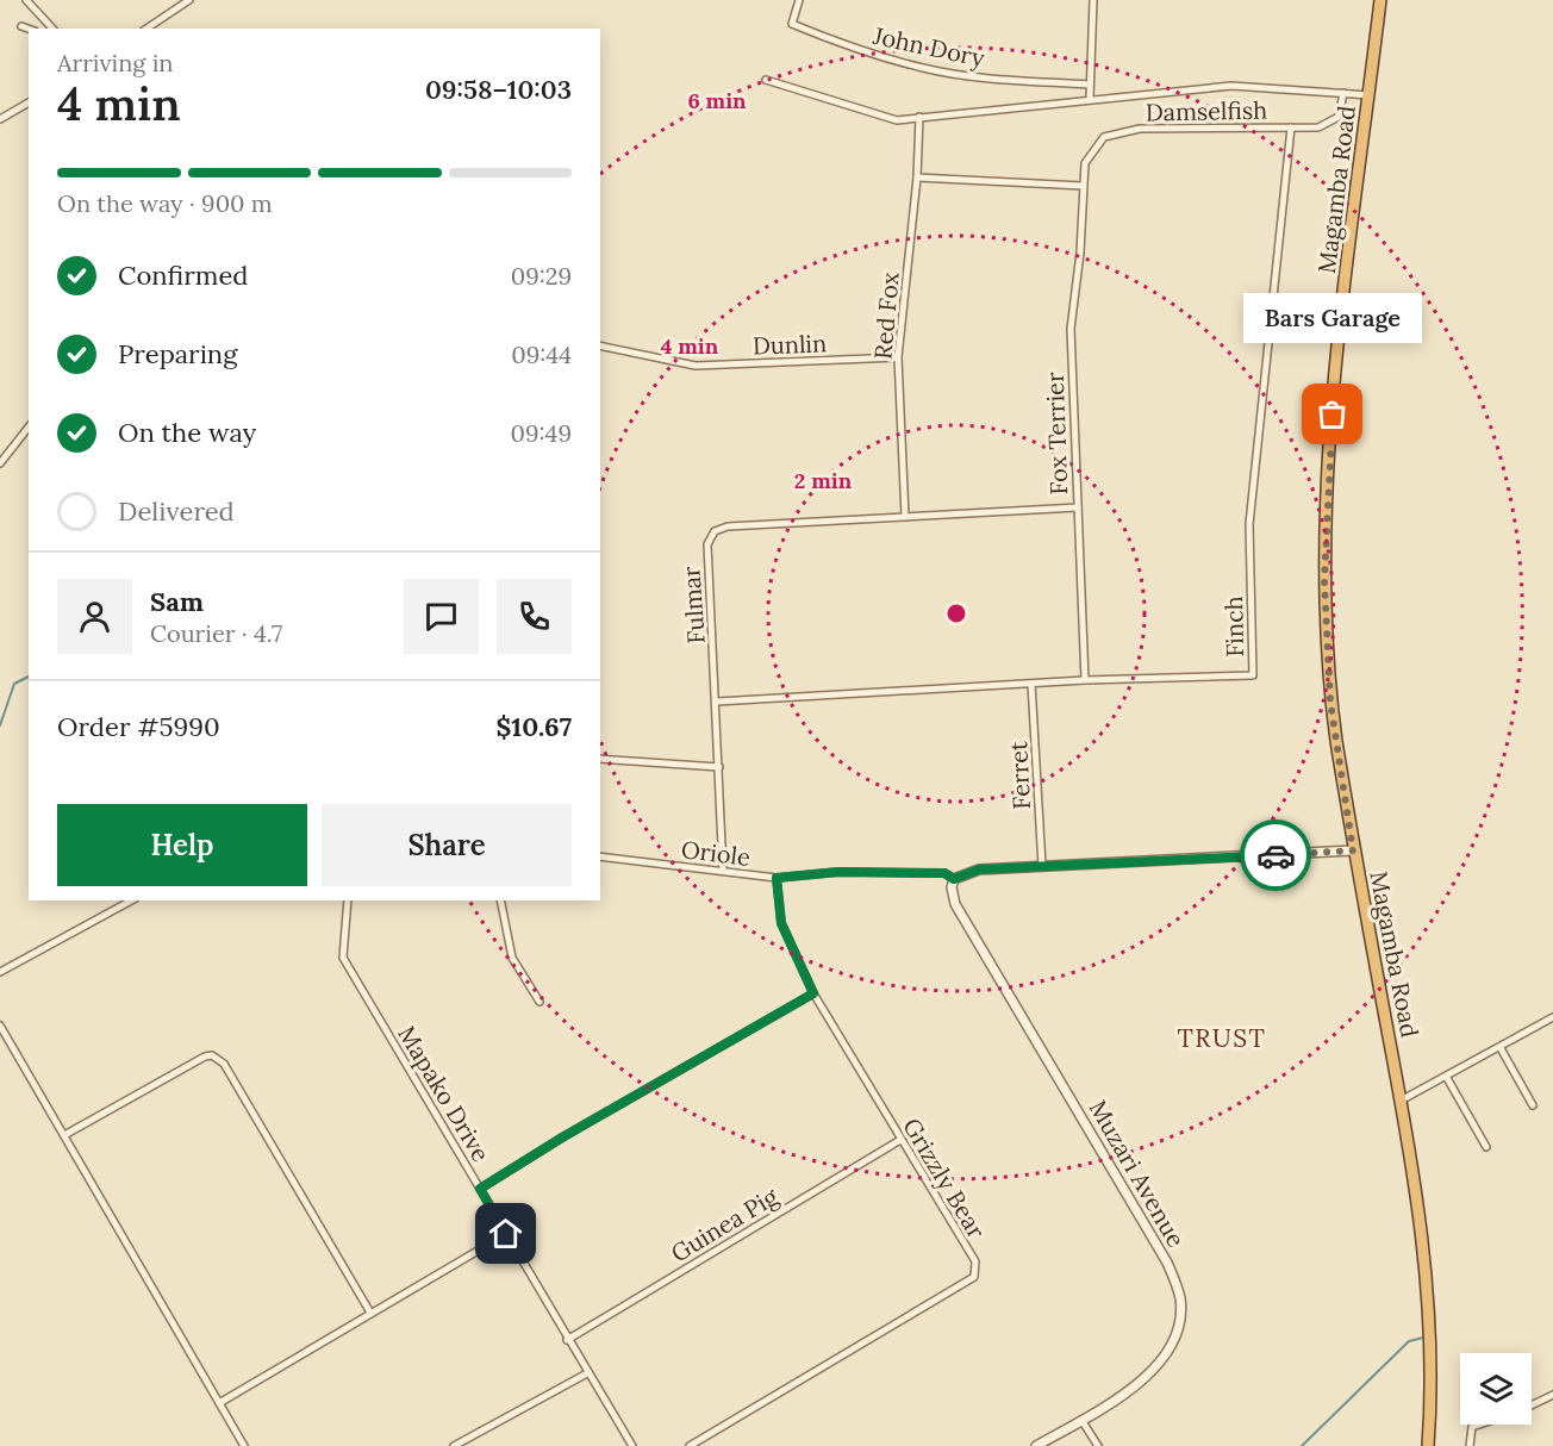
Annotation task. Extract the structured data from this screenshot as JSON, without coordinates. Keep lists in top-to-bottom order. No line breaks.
{"streets":{"highway":["Magamba Road"],"street":["John Dory","Damselfish","Red Fox","Dunlin","Fox Terrier","Fulmar","Finch","Ferret","Oriole","Mapako Drive","Muzari Avenue","Grizzly Bear","Guinea Pig"]},"crossings":[["Damselfish","Fox Terrier"],["Damselfish","Finch"],["Red Fox","Dunlin"],["Red Fox","Fulmar"],["Fox Terrier","Fulmar"],["Fox Terrier","Finch"],["Fulmar","Finch"],["Fulmar","Oriole"],["Finch","Ferret"],["Oriole","Muzari Avenue"],["Oriole","Grizzly Bear"],["Mapako Drive","Guinea Pig"],["Grizzly Bear","Guinea Pig"]],"districts":["TRUST"],"places":["Bars Garage"],"page":{"heading":["4 min","Arriving in","09:58–10:03"],"panel":["Sam","Courier · 4.7","Order #5990","$10.67"],"bar":"On the way · 900 m","list":[["Confirmed","09:29"],["Preparing","09:44"],["On the way","09:49"],"Delivered"],"bubble":"Bars Garage","buttons":["Help","Share"]},"rings":["6 min","4 min","2 min"]}
